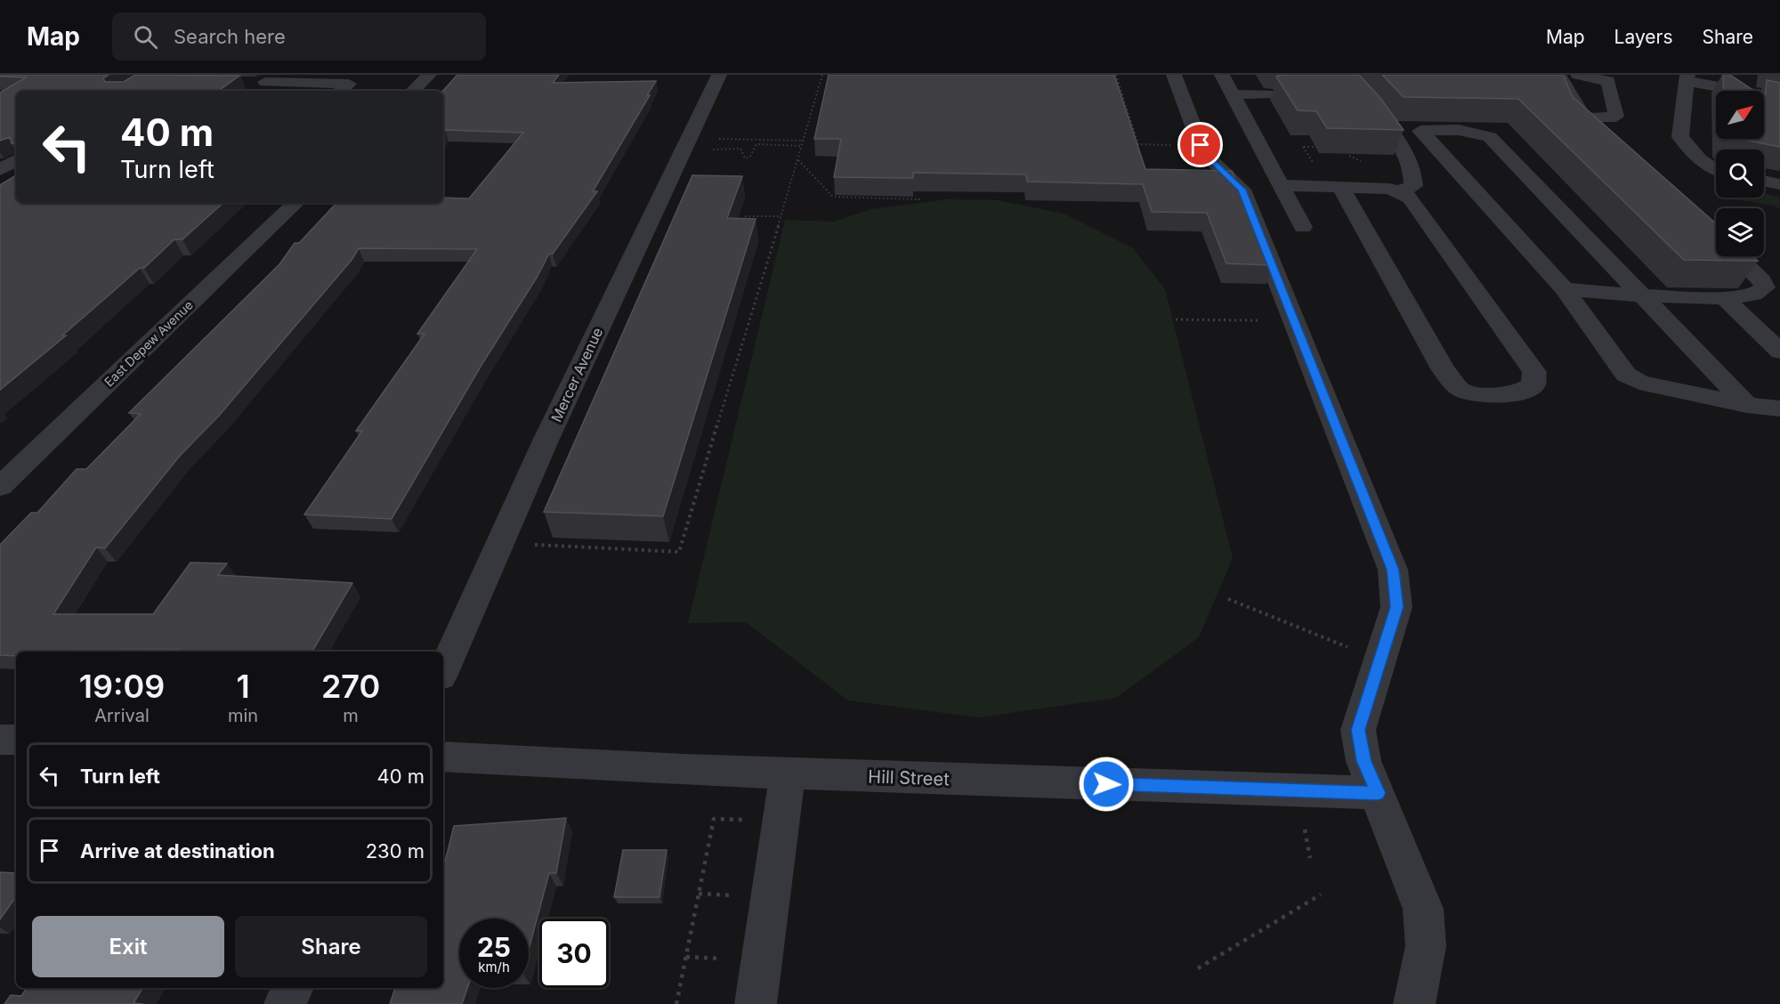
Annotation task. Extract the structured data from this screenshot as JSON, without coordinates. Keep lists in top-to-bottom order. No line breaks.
{"streets":{"street":["East Depew Avenue","Mercer Avenue","Hill Street"]},"north":"top right","page":{"header":"Map","search":"Search here","nav":["Map","Layers","Share"],"turn":["40 m","Turn left"],"eta":["19:09","Arrival","1","min","270","m"],"list":[{"name":"Turn left","value":"40 m"},{"name":"Arrive at destination","value":"230 m"}],"buttons":["Exit","Share"],"speed":"25 km/h","limit":"30"}}
